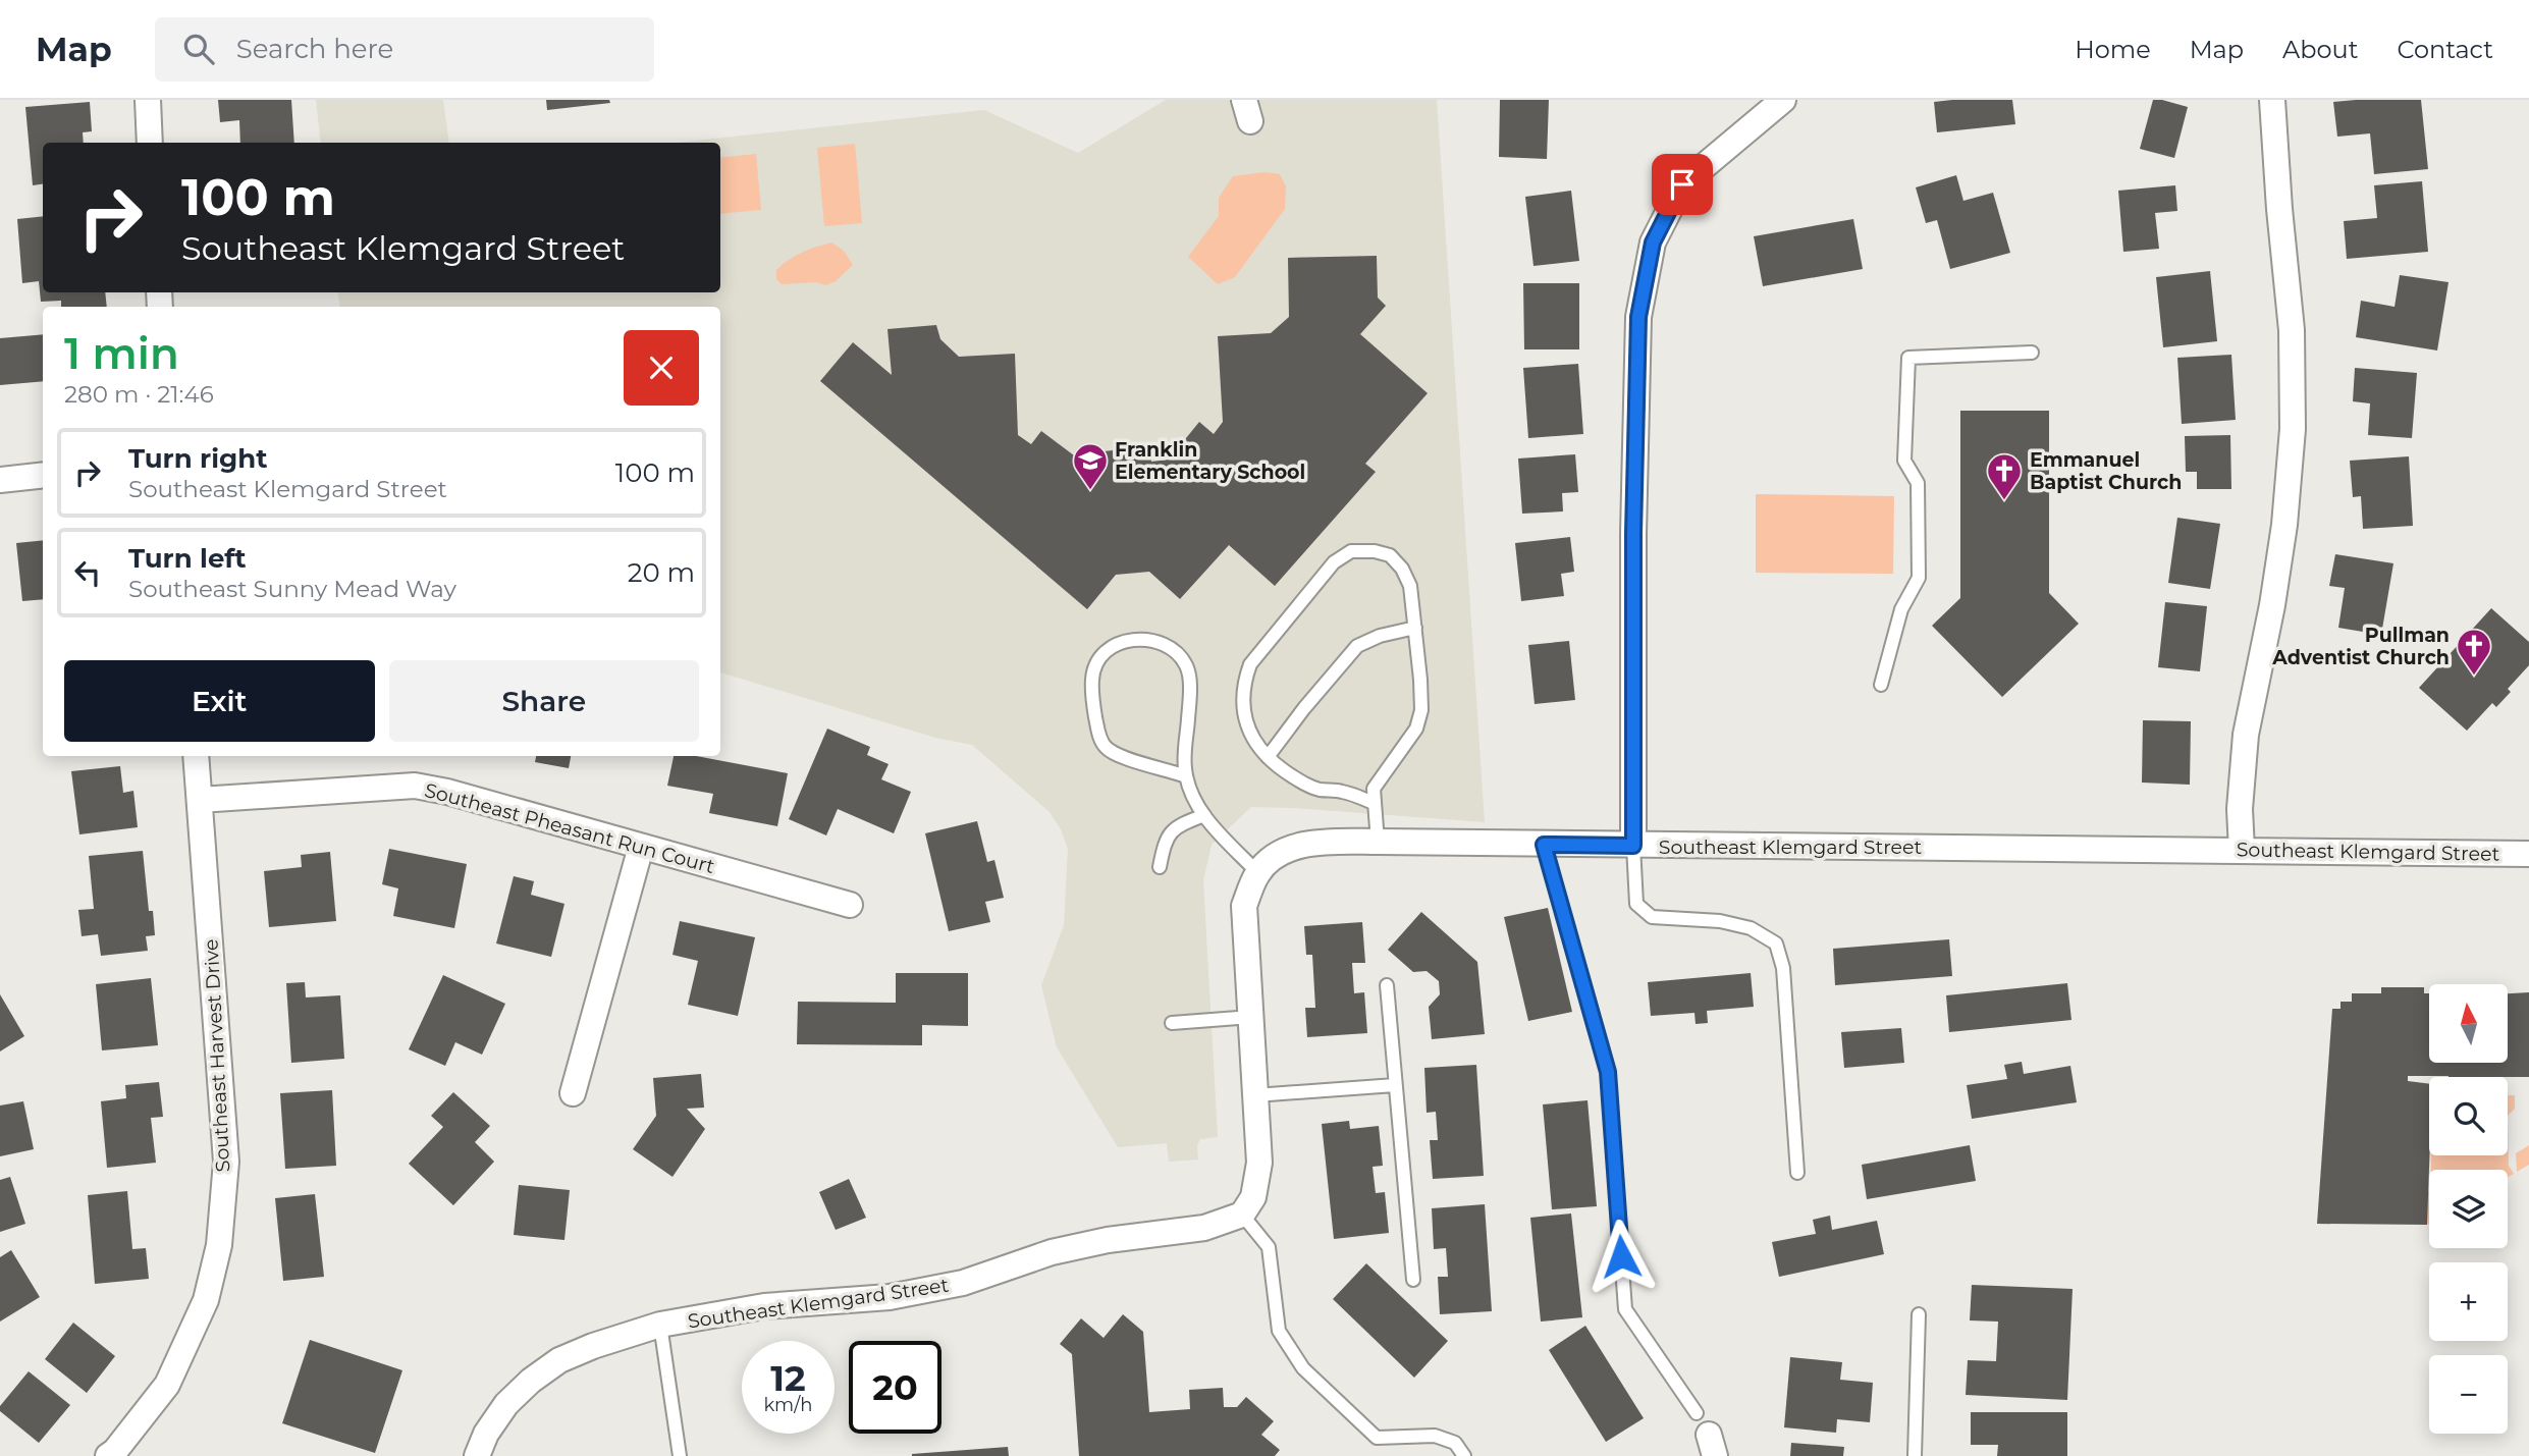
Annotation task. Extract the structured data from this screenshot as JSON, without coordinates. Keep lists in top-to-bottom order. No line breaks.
{"streets":{"street":["Southeast Pheasant Run Court","Southeast Klemgard Street","Southeast Harvest Drive"]},"crossings":[["Southeast Pheasant Run Court","Southeast Harvest Drive"]],"places":{"school or university":["Franklin Elementary School"],"church":["Emmanuel Baptist Church","Pullman Adventist Church"]},"north":"top","page":{"header":"Map","search":"Search here","nav":["Home","Map","About","Contact"],"turn":["100 m","Southeast Klemgard Street"],"heading":["1 min","280 m · 21:46"],"list":[{"name":"Turn right","note":"Southeast Klemgard Street","value":"100 m"},{"name":"Turn left","note":"Southeast Sunny Mead Way","value":"20 m"}],"buttons":["Exit","Share"],"map_buttons":["+","−"],"speed":"12 km/h","limit":"20"}}
